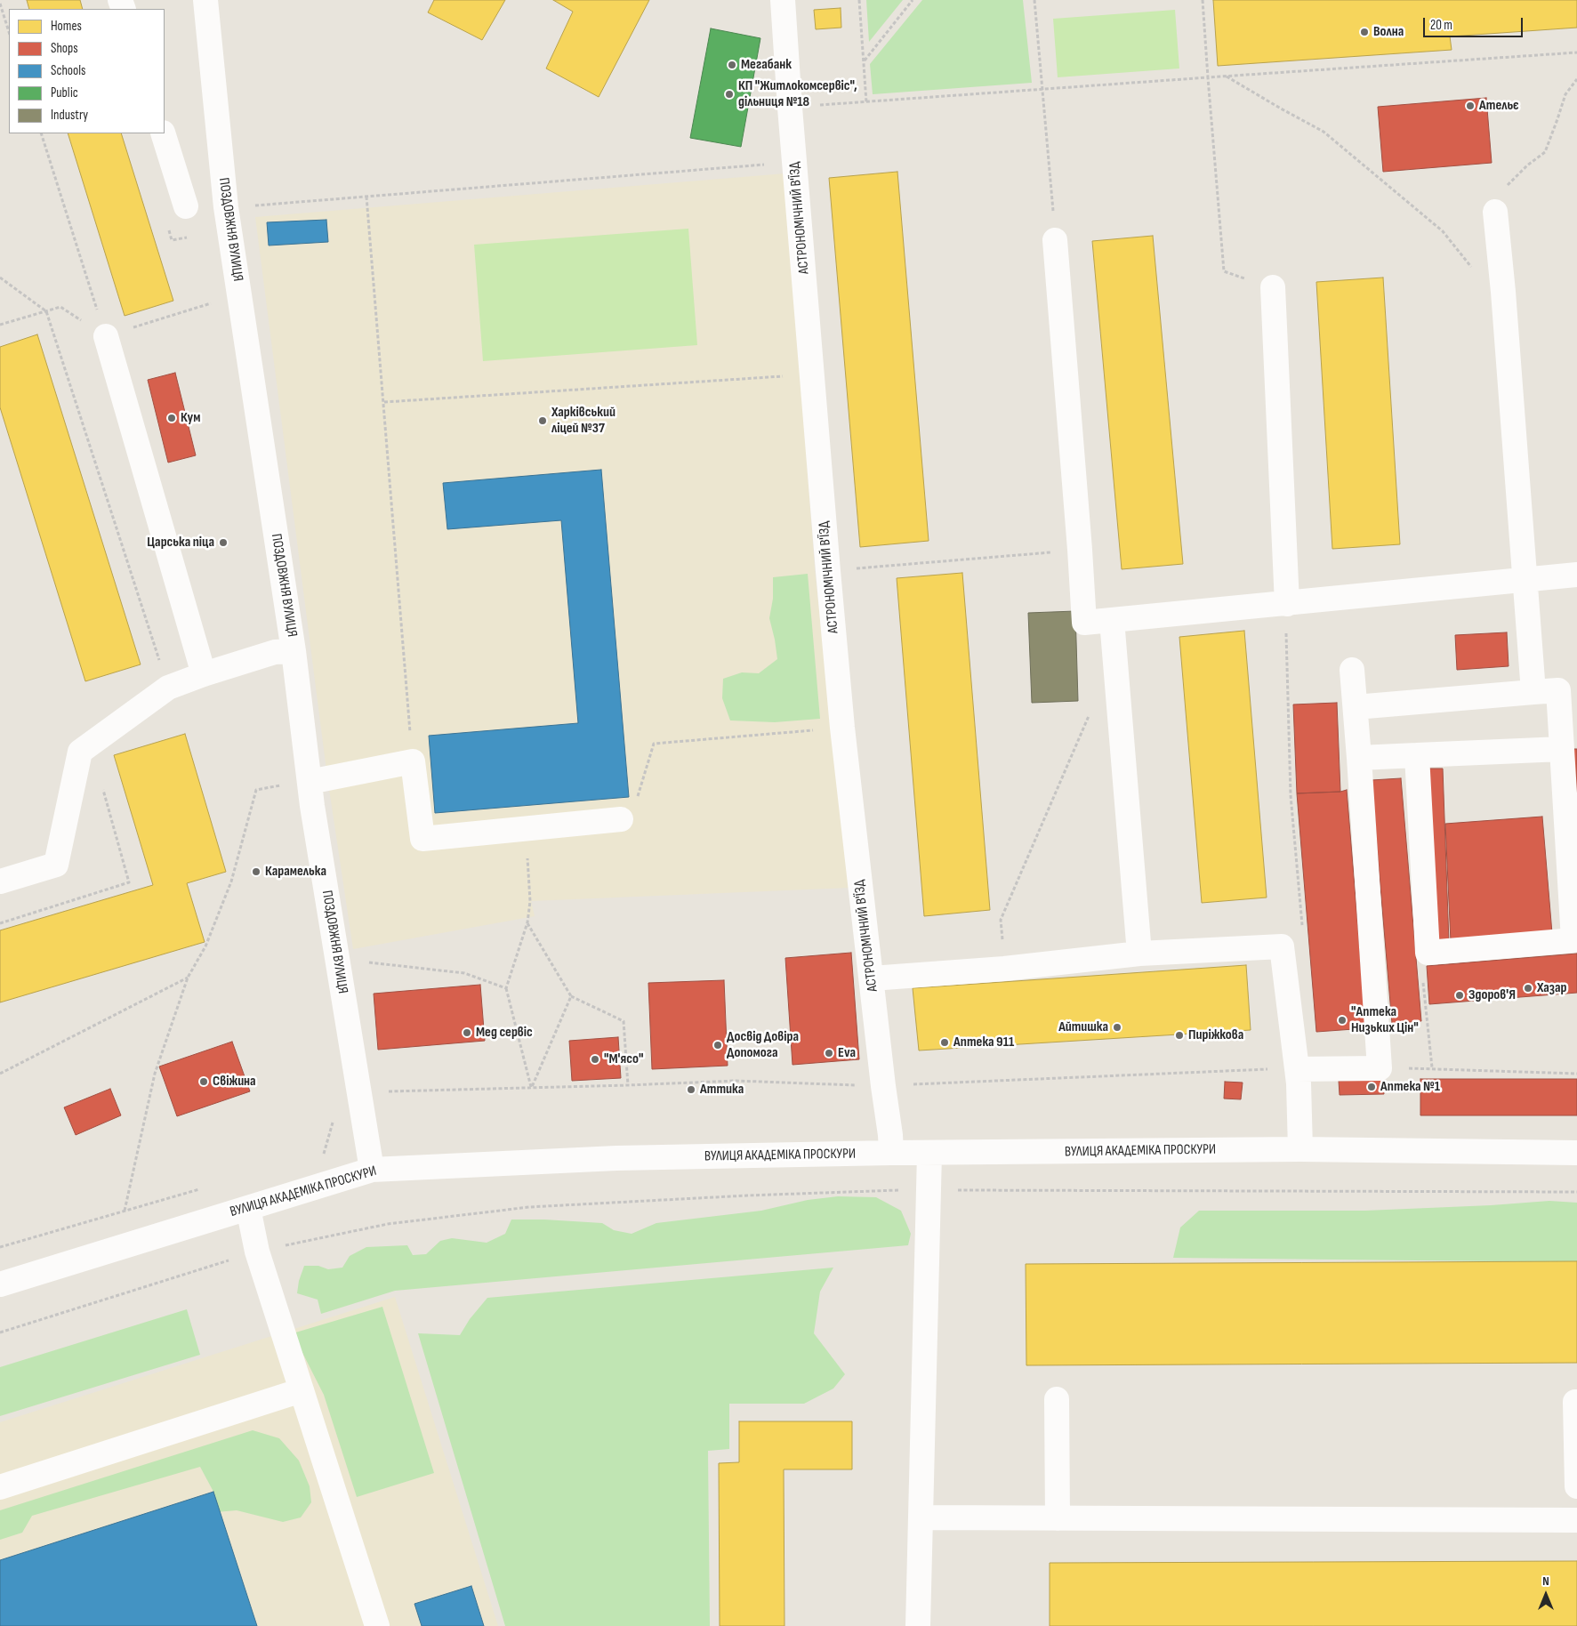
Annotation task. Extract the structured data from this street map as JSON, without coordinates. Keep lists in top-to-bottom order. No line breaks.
{"streets":{"street":["АСТРОНОМІЧНИЙ В'ЇЗД","ПОЗДОВЖНЯ ВУЛИЦЯ","ВУЛИЦЯ АКАДЕМІКА ПРОСКУРИ"]},"crossings":[["АСТРОНОМІЧНИЙ В'ЇЗД","ВУЛИЦЯ АКАДЕМІКА ПРОСКУРИ"],["ПОЗДОВЖНЯ ВУЛИЦЯ","ВУЛИЦЯ АКАДЕМІКА ПРОСКУРИ"]],"places":["Волна","Мегабанк","КП \"Житлокомсервіс\", дільниця №18","Ательє","Кум","Харківський ліцей №37","Царська піца","Карамелька","Хазар","Здоров'Я","\"Аптека Низьких Цін\"","Айтишка","Мед сервіс","Пиріжкова","Аптека 911","Досвід Довіра Допомога","Eva","\"М'ясо\"","Свіжина","Аптека №1","Аттика"],"legend":["Homes","Shops","Schools","Public","Industry"],"scale_bar":"20 m","north":"top"}
